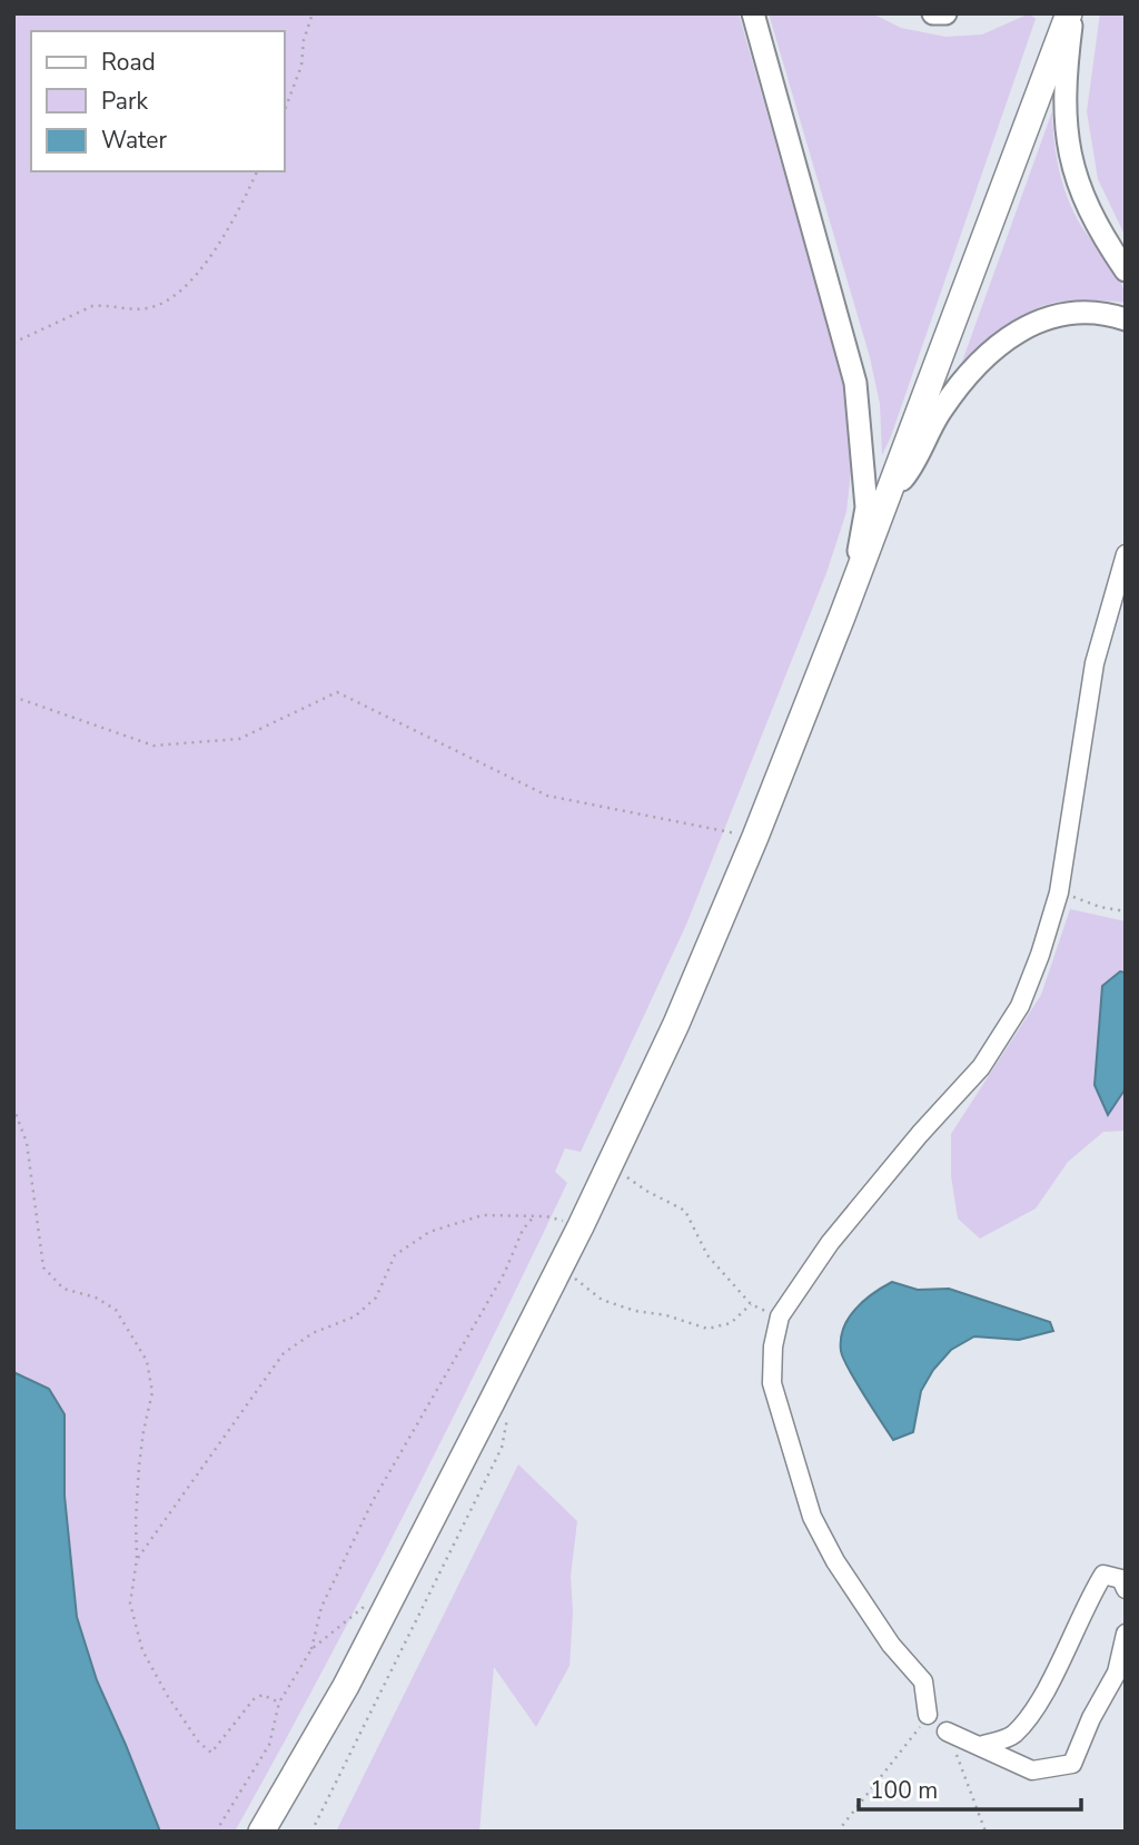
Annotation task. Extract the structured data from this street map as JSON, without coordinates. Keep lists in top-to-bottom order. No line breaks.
{"legend":["Road","Park","Water"],"scale_bar":"100 m"}
